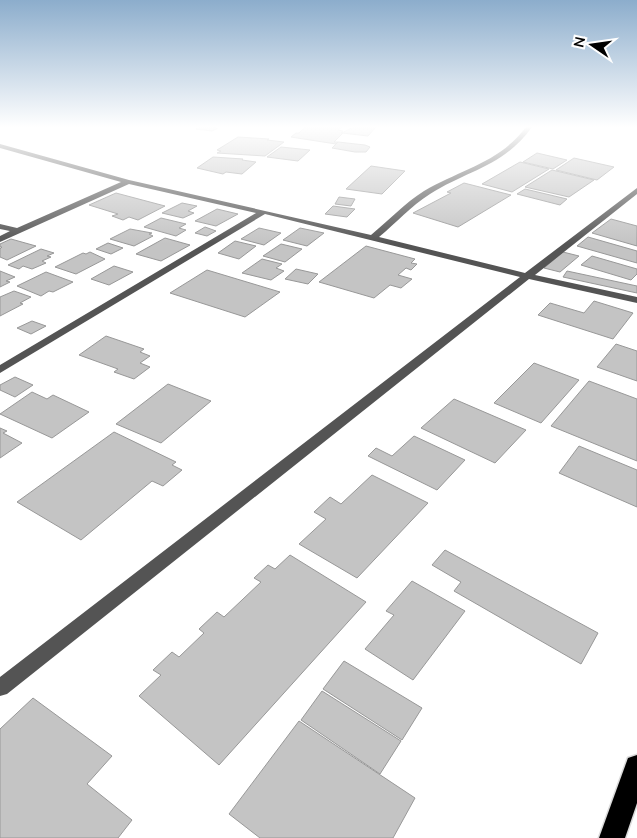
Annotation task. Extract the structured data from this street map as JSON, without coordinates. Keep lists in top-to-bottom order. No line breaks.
{"north":"left"}
